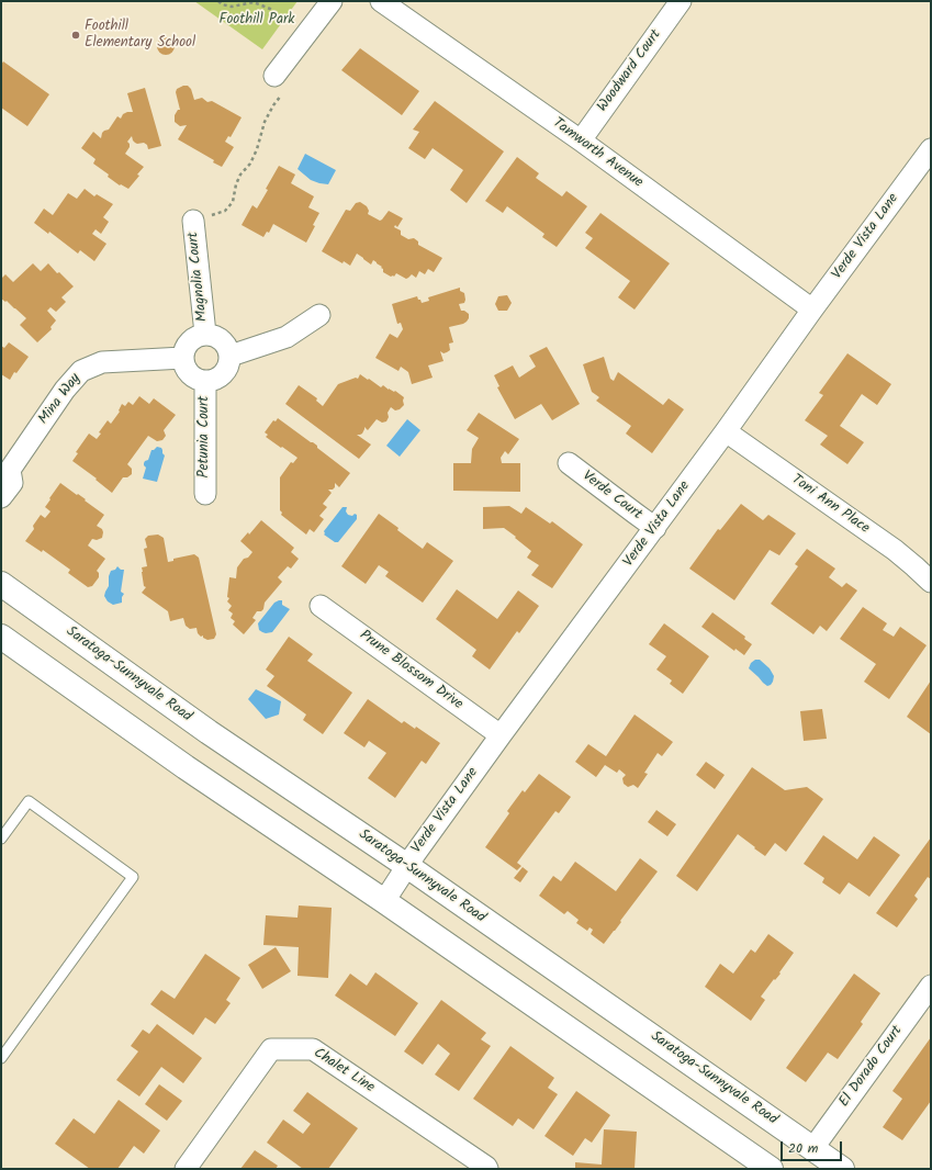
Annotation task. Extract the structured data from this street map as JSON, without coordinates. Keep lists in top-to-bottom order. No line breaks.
{"streets":{"main road":["Saratoga-Sunnyvale Road"],"street":["Woodward Court","Tamworth Avenue","Verde Vista Lane","Magnolia Court","Mina Way","Petunia Court","Verde Court","Toni Ann Place","Prune Blossom Drive","El Dorado Court","Chalet Line"]},"crossings":[["Woodward Court","Tamworth Avenue"],["Tamworth Avenue","Verde Vista Lane"],["Verde Vista Lane","Verde Court"],["Verde Vista Lane","Toni Ann Place"],["Verde Vista Lane","Prune Blossom Drive"],["Verde Vista Lane","Saratoga-Sunnyvale Road"],["Magnolia Court","Mina Way"],["Magnolia Court","Petunia Court"],["Mina Way","Petunia Court"],["Saratoga-Sunnyvale Road","El Dorado Court"]],"parks":["Foothill Park"],"places":["Foothill Elementary School"],"scale_bar":"20 m"}
